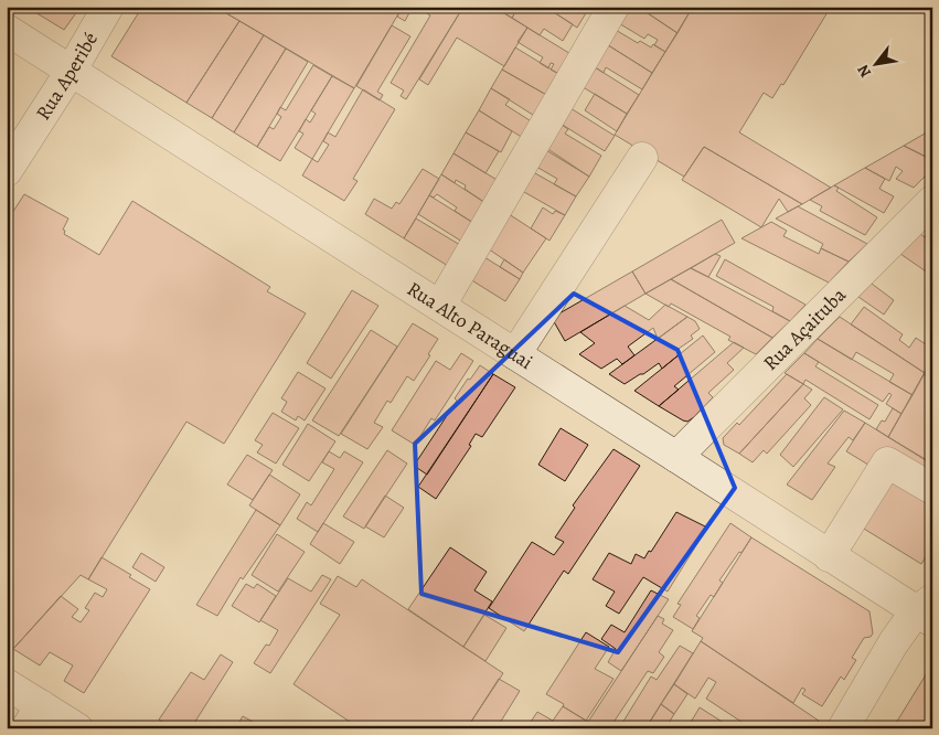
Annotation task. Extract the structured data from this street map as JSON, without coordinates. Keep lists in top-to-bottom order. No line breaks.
{"streets":{"street":["Rua Aperibé","Rua Alto Paraguai","Rua Açaituba"]},"crossings":[["Rua Aperibé","Rua Alto Paraguai"],["Rua Alto Paraguai","Rua Açaituba"]],"north":"bottom left"}
